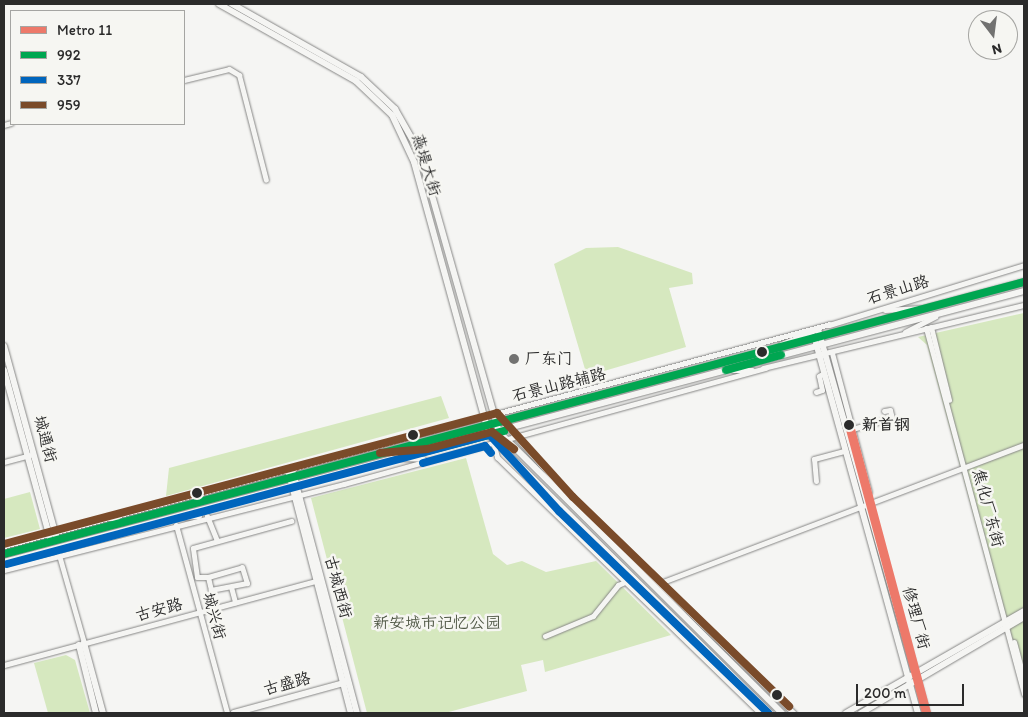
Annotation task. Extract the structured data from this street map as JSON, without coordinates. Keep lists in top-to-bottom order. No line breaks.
{"streets":{"main road":["燕堤大街","石景山路","城通街","古城西街","修理厂街","古盛路"],"street":["石景山路辅路","焦化厂东街","古安路","城兴街"]},"crossings":[["燕堤大街","石景山路"],["燕堤大街","石景山路辅路"],["石景山路","石景山路辅路"],["石景山路","城通街"],["石景山路","古城西街"],["石景山路","修理厂街"],["石景山路辅路","城通街"],["石景山路辅路","古城西街"],["古城西街","古安路"],["古城西街","古盛路"],["古安路","城兴街"]],"parks":["新安城市记忆公园"],"places":["厂东门","新首钢"],"lines":["transit line 992","transit line 959","metro line 11","transit line 337"],"legend":["Metro 11","992","337","959"],"scale_bar":"200 m","north":"bottom"}
